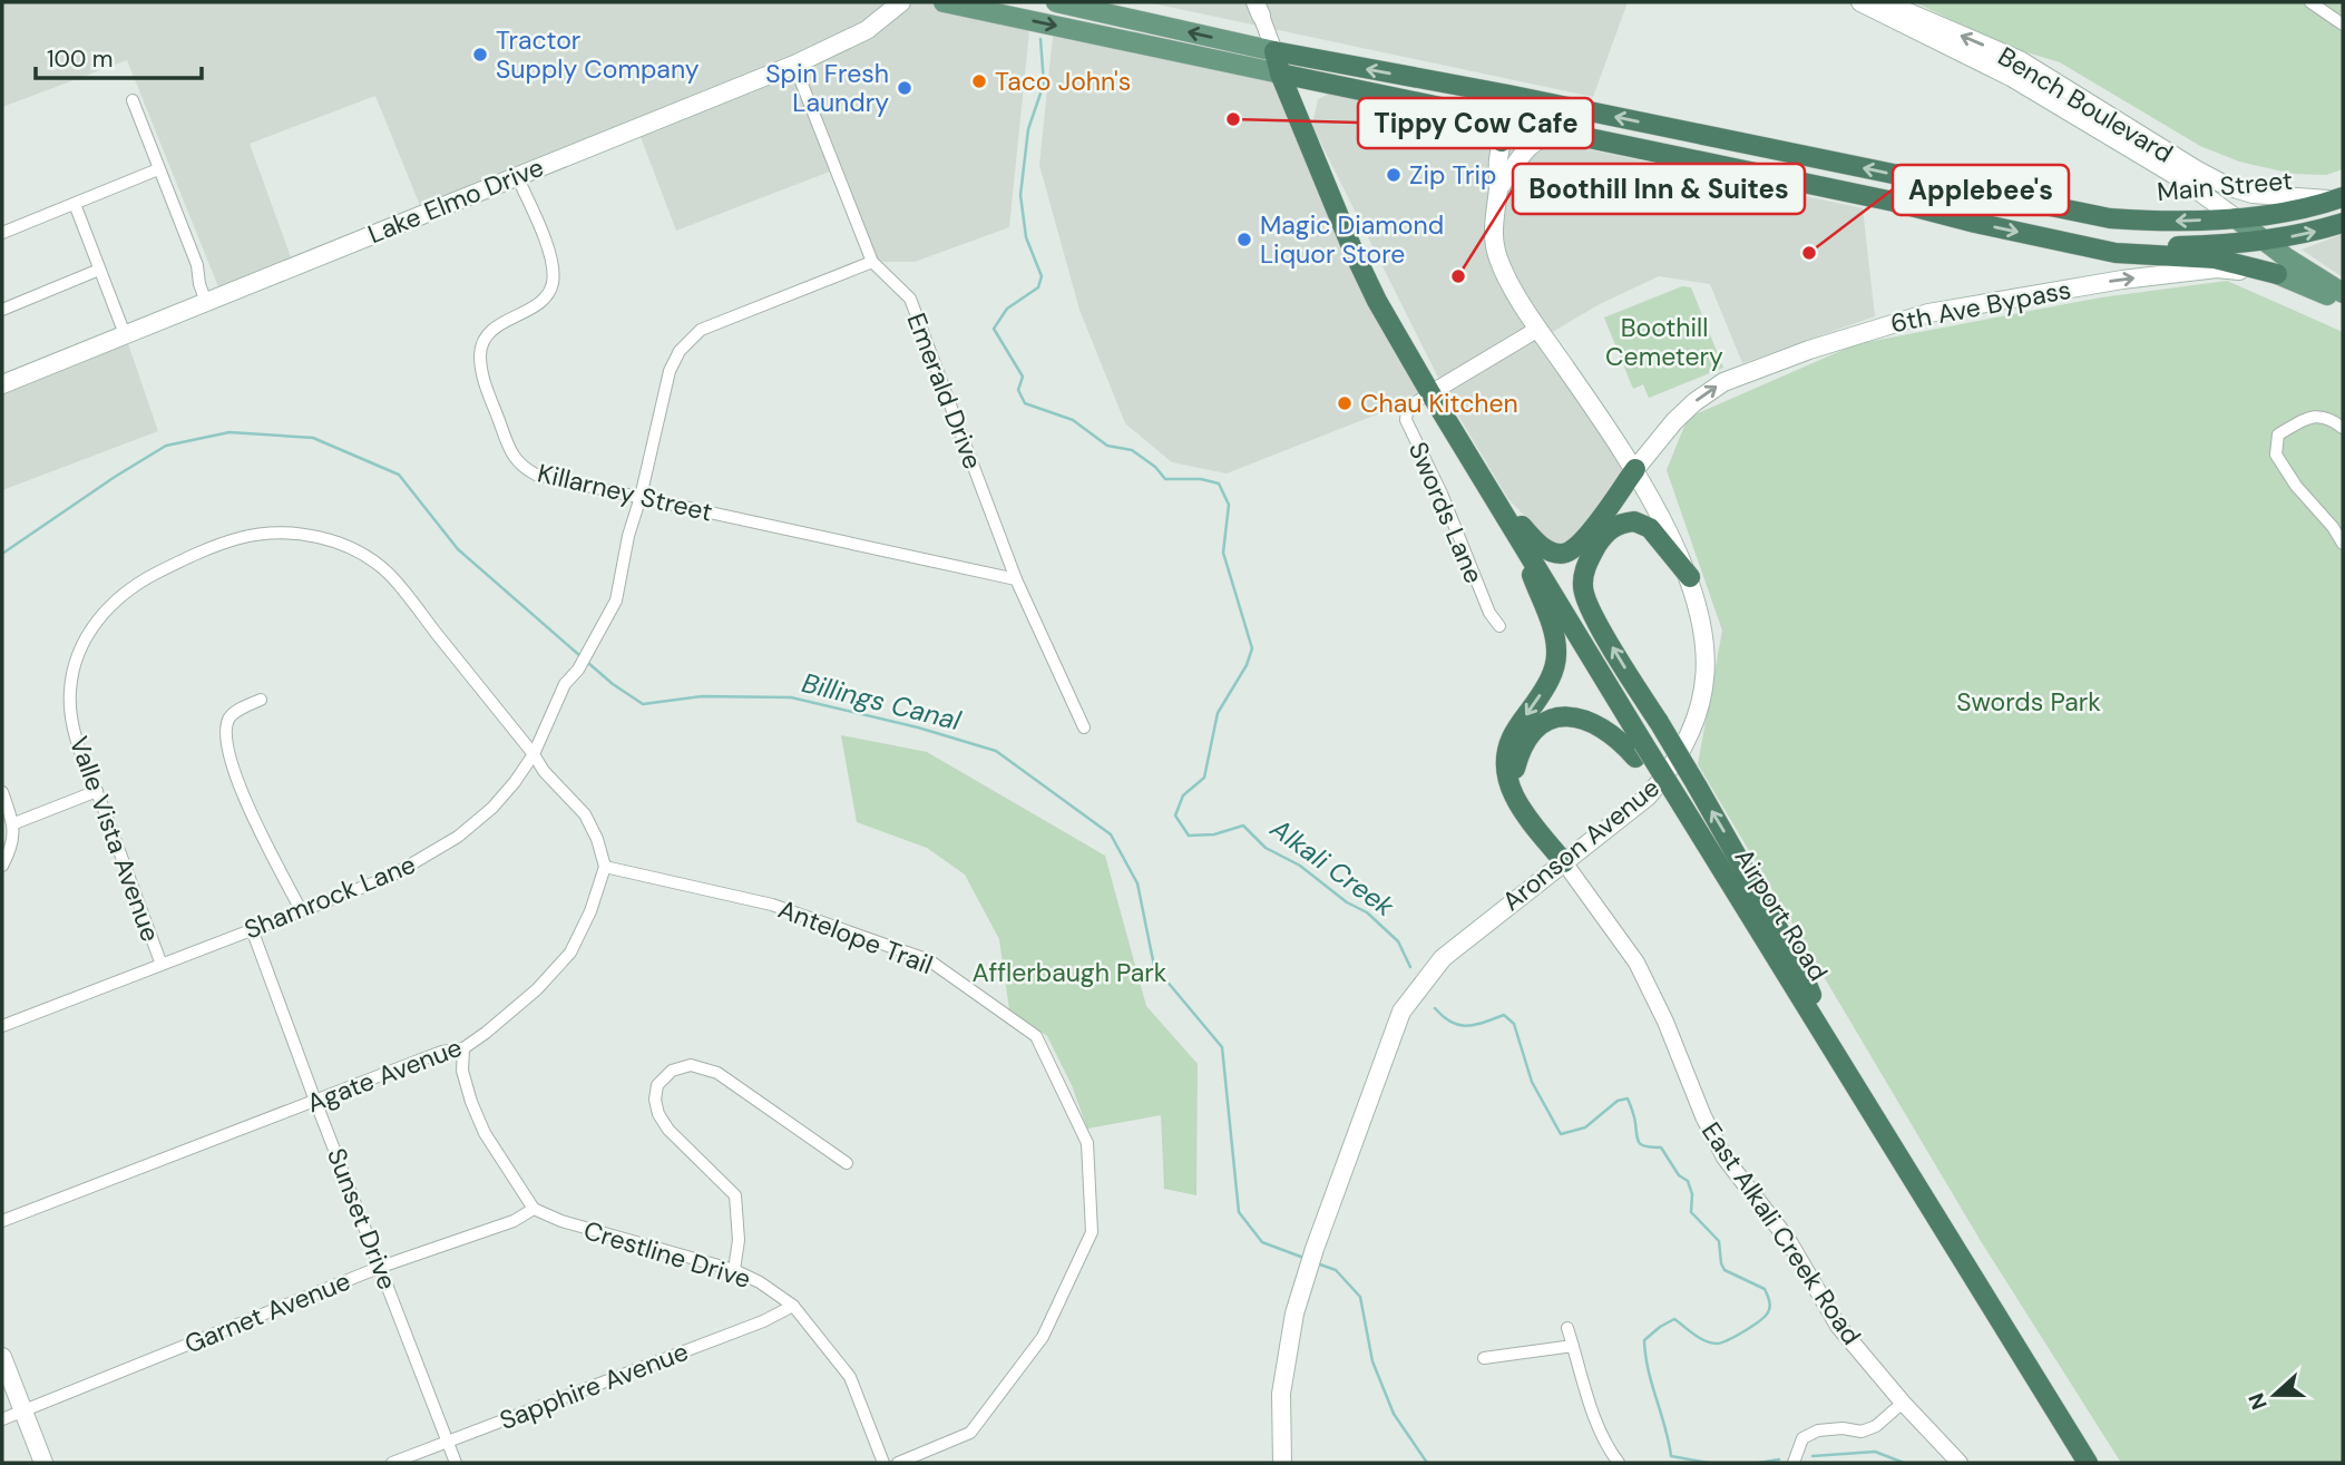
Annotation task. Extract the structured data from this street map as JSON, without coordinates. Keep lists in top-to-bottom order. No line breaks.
{"streets":{"highway":["Main Street","Airport Road"],"main road":["Bench Boulevard","Lake Elmo Drive","6th Ave Bypass","Aronson Avenue"],"street":["Emerald Drive","Killarney Street","Swords Lane","Valle Vista Avenue","Shamrock Lane","Antelope Trail","Agate Avenue","Sunset Drive","East Alkali Creek Road","Crestline Drive","Garnet Avenue","Sapphire Avenue"]},"crossings":[["Bench Boulevard","Main Street"],["Main Street","Aronson Avenue"],["Lake Elmo Drive","Emerald Drive"],["Lake Elmo Drive","Killarney Street"],["6th Ave Bypass","Aronson Avenue"],["Emerald Drive","Killarney Street"],["Killarney Street","Shamrock Lane"],["Swords Lane","Aronson Avenue"],["Swords Lane","Airport Road"],["Valle Vista Avenue","Shamrock Lane"],["Aronson Avenue","East Alkali Creek Road"],["Shamrock Lane","Sunset Drive"],["Antelope Trail","Agate Avenue"],["Agate Avenue","Sunset Drive"],["Sunset Drive","Garnet Avenue"],["Sunset Drive","Sapphire Avenue"],["Crestline Drive","Garnet Avenue"],["Crestline Drive","Sapphire Avenue"]],"one_way":["6th Ave Bypass"],"water":["Billings Canal","Alkali Creek"],"parks":["Boothill Cemetery","Swords Park","Afflerbaugh Park"],"places":["Tractor Supply Company","Taco John's","Spin Fresh Laundry","Tippy Cow Cafe","Zip Trip","Magic Diamond Liquor Store","Applebee's","Boothill Inn & Suites","Chau Kitchen"],"scale_bar":"100 m","north":"left"}
